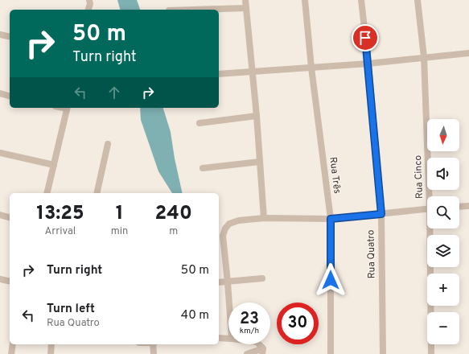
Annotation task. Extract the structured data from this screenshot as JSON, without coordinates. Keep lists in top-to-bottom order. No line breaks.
{"streets":{"street":["Rua Três","Rua Cinco","Rua Quatro"]},"north":"bottom","page":{"turn":["50 m","Turn right"],"map_buttons":["+","−"],"eta":["13:25","Arrival","1","min","240","m"],"list":[{"name":"Turn right","value":"50 m"},{"name":"Turn left","note":"Rua Quatro","value":"40 m"}],"speed":"23 km/h","limit":"30"}}
